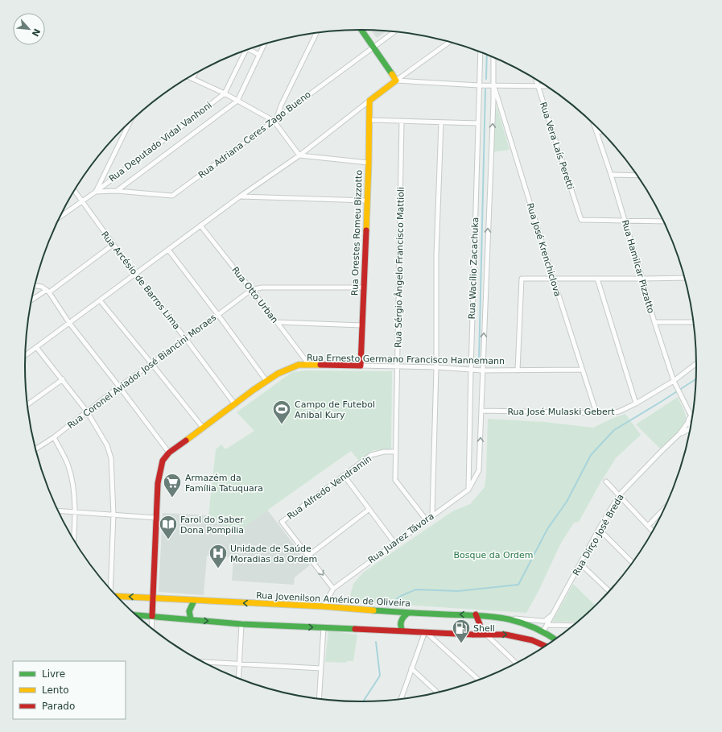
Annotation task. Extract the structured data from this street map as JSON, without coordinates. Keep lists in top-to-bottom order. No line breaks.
{"streets":{"main road":["Rua Orestes Romeu Bizzotto","Rua Ernesto Germano Francisco Hannemann","Rua Jovenilson Américo de Oliveira"],"street":["Rua Adriana Ceres Zago Bueno","Rua Deputado Vidal Vanhoni","Rua Vera Laís Peretti","Rua José Krenchiclova","Rua Hamilcar Pizzatto","Rua Sérgio Ângelo Francisco Mattioli","Rua Wacílio Zacachuka","Rua Arcésio de Barros Lima","Rua Otto Urban","Rua Coronel Aviador José Biancini Moraes","Rua José Mulaski Gebert","Rua Alfredo Vendramin","Rua Dirço José Breda","Rua Juarez Távora"]},"crossings":[["Rua Adriana Ceres Zago Bueno","Rua Deputado Vidal Vanhoni"],["Rua Deputado Vidal Vanhoni","Rua Arcésio de Barros Lima"],["Rua Vera Laís Peretti","Rua Hamilcar Pizzatto"],["Rua Orestes Romeu Bizzotto","Rua Ernesto Germano Francisco Hannemann"],["Rua José Krenchiclova","Rua Wacílio Zacachuka"],["Rua José Krenchiclova","Rua Ernesto Germano Francisco Hannemann"],["Rua José Krenchiclova","Rua José Mulaski Gebert"],["Rua Hamilcar Pizzatto","Rua José Mulaski Gebert"],["Rua Hamilcar Pizzatto","Rua Dirço José Breda"],["Rua Sérgio Ângelo Francisco Mattioli","Rua Ernesto Germano Francisco Hannemann"],["Rua Sérgio Ângelo Francisco Mattioli","Rua Alfredo Vendramin"],["Rua Sérgio Ângelo Francisco Mattioli","Rua Juarez Távora"],["Rua Wacílio Zacachuka","Rua Ernesto Germano Francisco Hannemann"],["Rua Wacílio Zacachuka","Rua José Mulaski Gebert"],["Rua Wacílio Zacachuka","Rua Juarez Távora"],["Rua Arcésio de Barros Lima","Rua Ernesto Germano Francisco Hannemann"],["Rua Arcésio de Barros Lima","Rua Coronel Aviador José Biancini Moraes"],["Rua Otto Urban","Rua Ernesto Germano Francisco Hannemann"],["Rua Otto Urban","Rua Coronel Aviador José Biancini Moraes"],["Rua Ernesto Germano Francisco Hannemann","Rua Jovenilson Américo de Oliveira"],["Rua Dirço José Breda","Rua Jovenilson Américo de Oliveira"],["Rua Juarez Távora","Rua Jovenilson Américo de Oliveira"]],"parks":["Bosque da Ordem"],"places":{"sports":["Campo de Futebol Anibal Kury"],"supermarket":["Armazém da Família Tatuquara"],"library":["Farol do Saber Dona Pompília"],"hospital":["Unidade de Saúde Moradias da Ordem"],"fuel station":["Shell"]},"legend":["Livre","Lento","Parado"],"north":"bottom right"}
